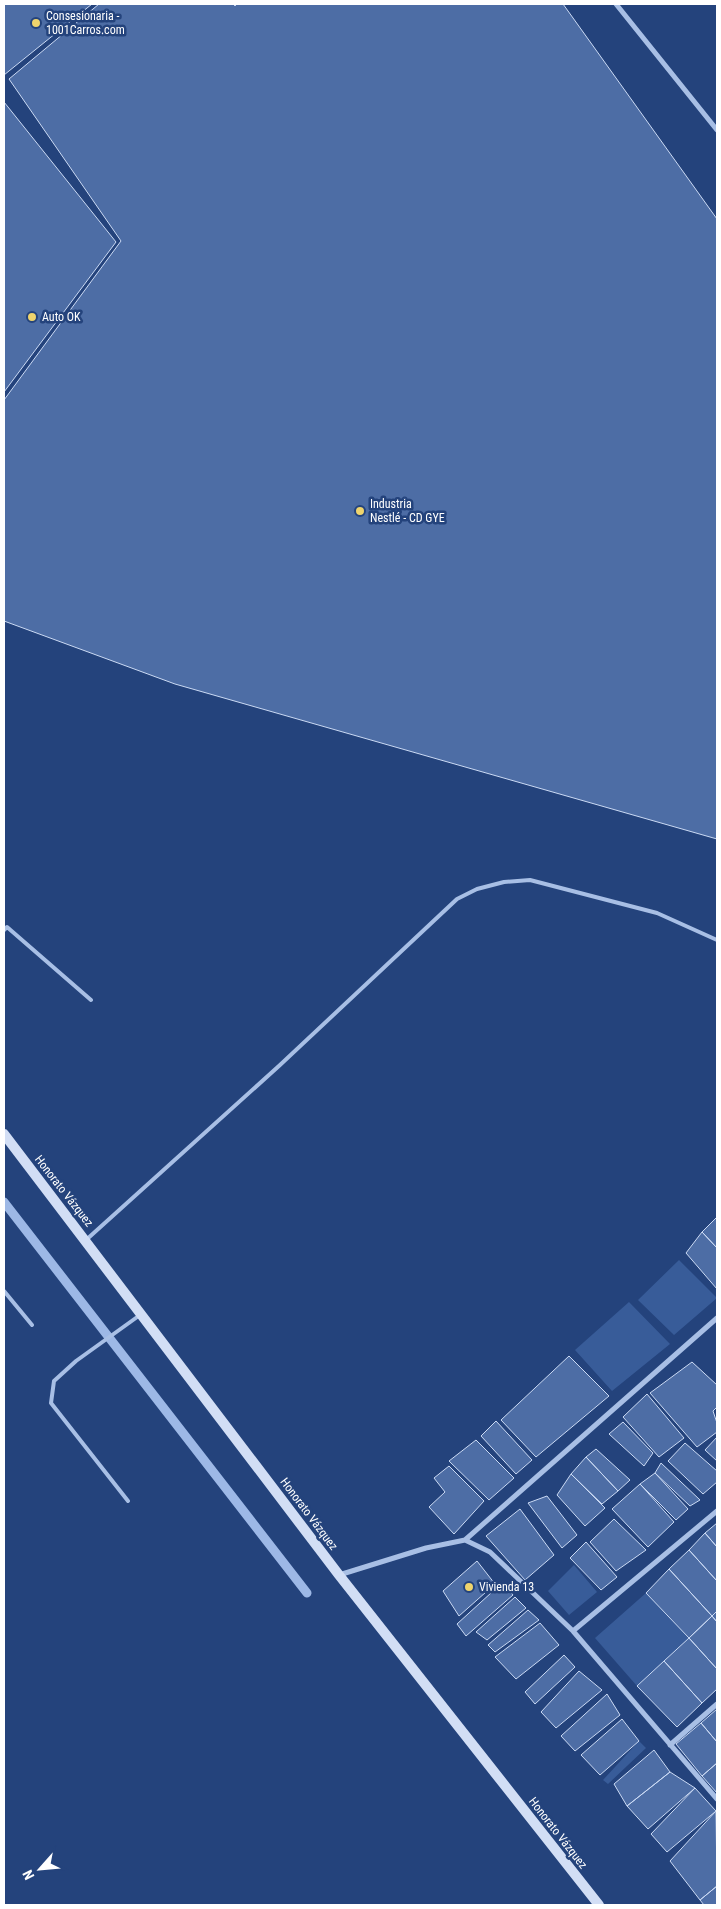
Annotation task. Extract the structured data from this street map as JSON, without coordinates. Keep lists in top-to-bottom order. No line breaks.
{"streets":{"street":["Honorato Vázquez"]},"places":["Consesionaria - 1001Carros.com","Auto OK","Industria Nestlé - CD GYE","Vivienda 13"],"north":"bottom left"}
